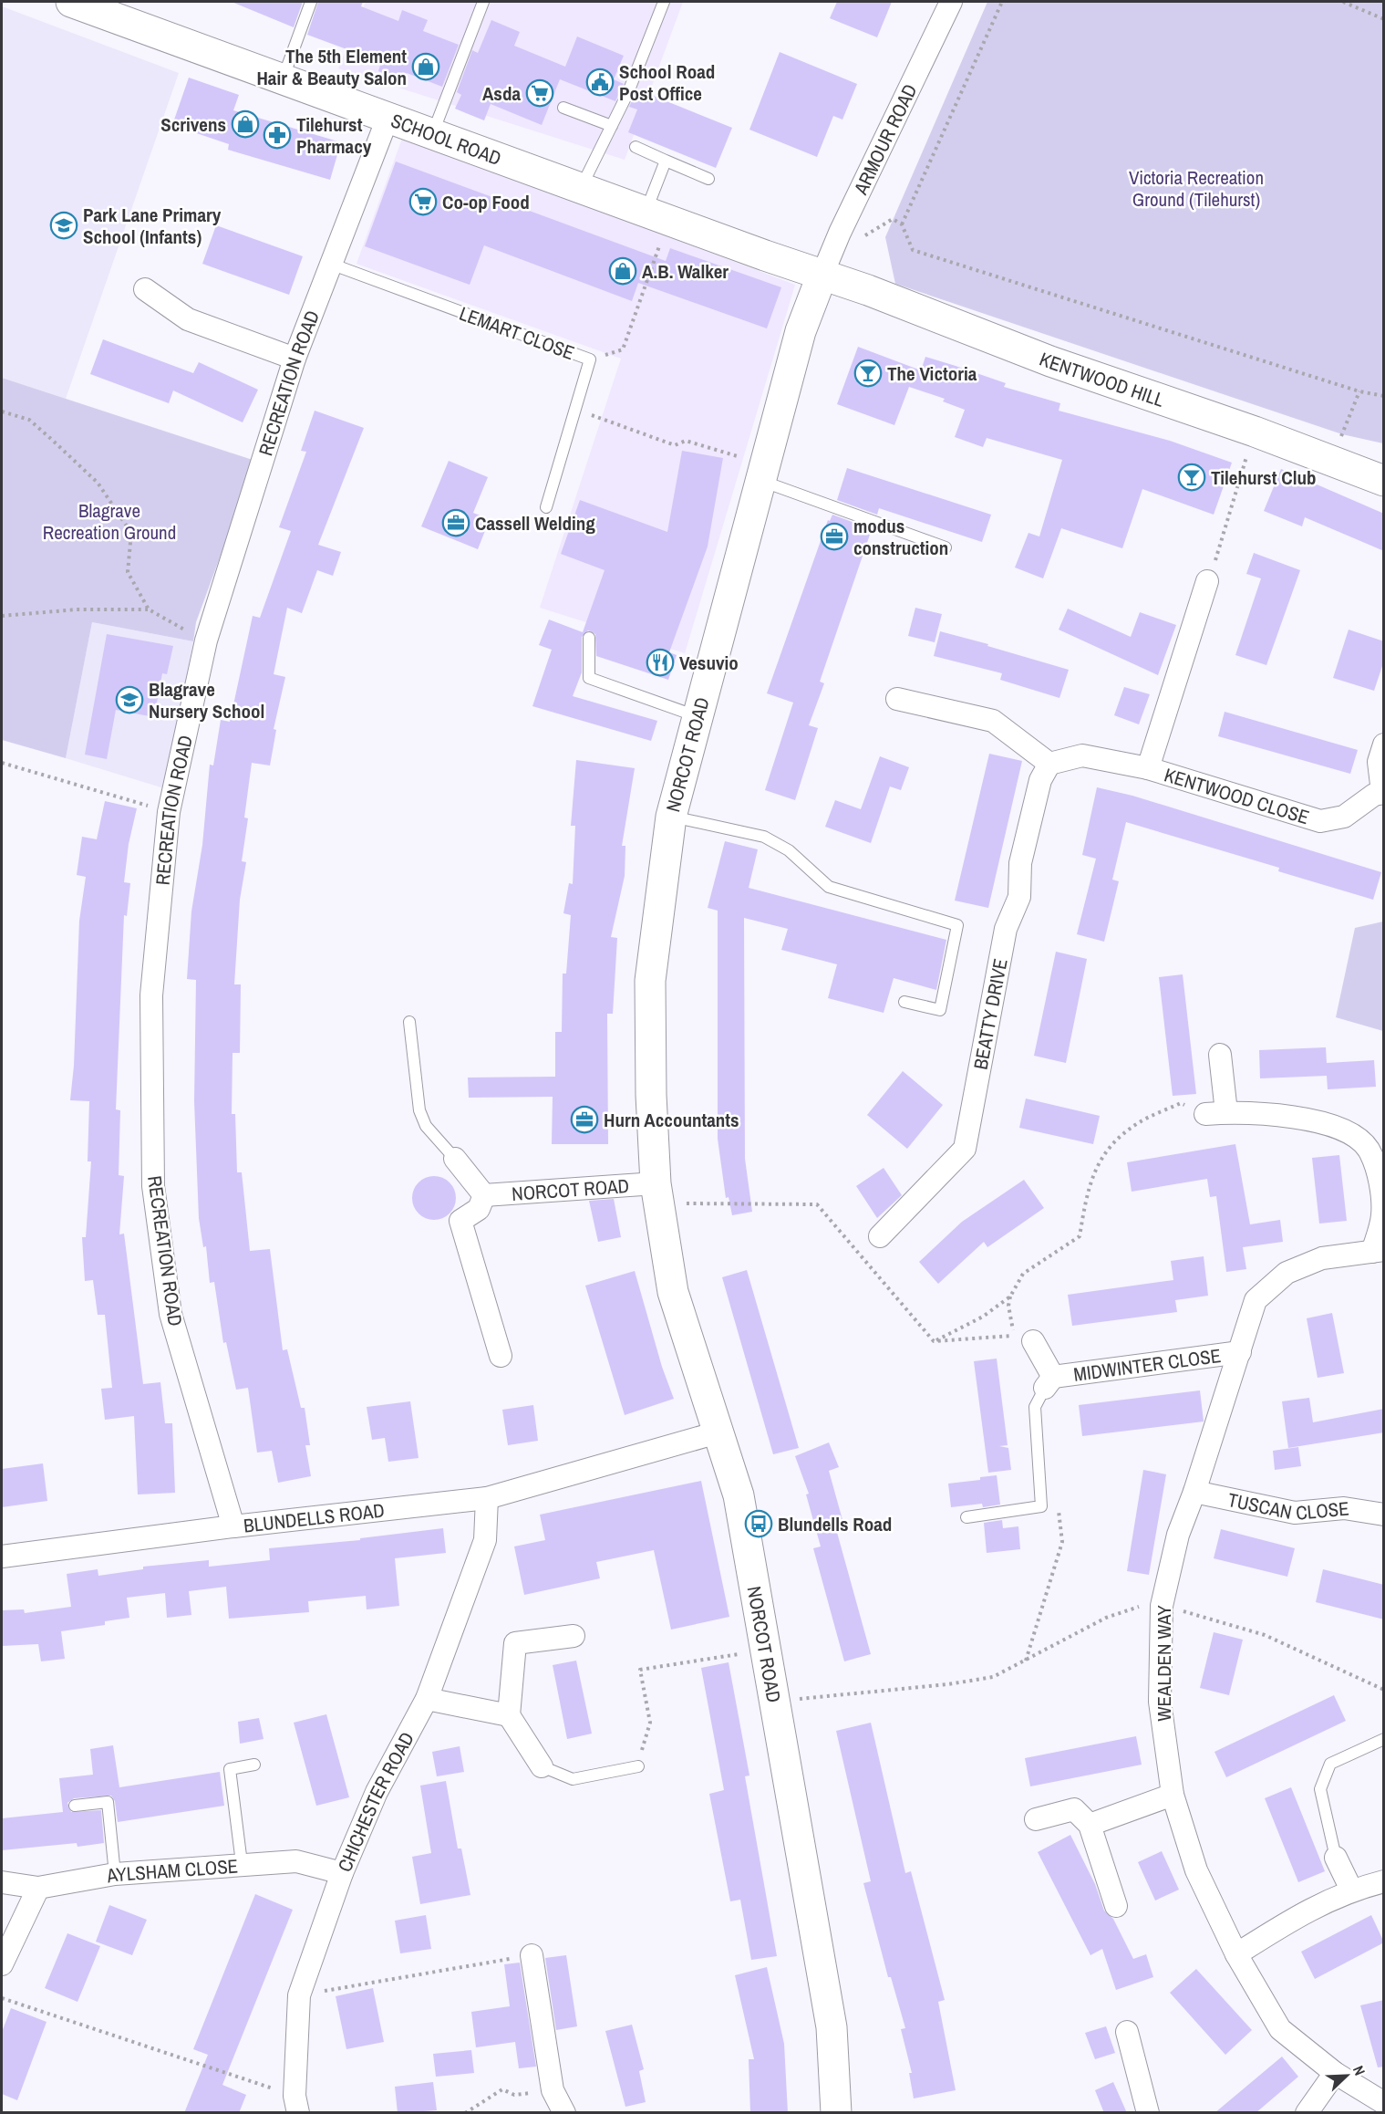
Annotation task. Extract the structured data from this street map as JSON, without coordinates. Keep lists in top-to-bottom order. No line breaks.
{"streets":{"street":["SCHOOL ROAD","ARMOUR ROAD","KENTWOOD HILL","RECREATION ROAD","NORCOT ROAD","KENTWOOD CLOSE","BEATTY DRIVE","MIDWINTER CLOSE","TUSCAN CLOSE","BLUNDELLS ROAD","WEALDEN WAY","CHICHESTER ROAD","AYLSHAM CLOSE"],"lane":["LEMART CLOSE"]},"crossings":[["SCHOOL ROAD","ARMOUR ROAD"],["SCHOOL ROAD","KENTWOOD HILL"],["SCHOOL ROAD","RECREATION ROAD"],["SCHOOL ROAD","NORCOT ROAD"],["ARMOUR ROAD","KENTWOOD HILL"],["ARMOUR ROAD","NORCOT ROAD"],["LEMART CLOSE","RECREATION ROAD"],["KENTWOOD HILL","NORCOT ROAD"],["RECREATION ROAD","BLUNDELLS ROAD"],["NORCOT ROAD","BLUNDELLS ROAD"],["KENTWOOD CLOSE","BEATTY DRIVE"],["MIDWINTER CLOSE","WEALDEN WAY"],["TUSCAN CLOSE","WEALDEN WAY"],["BLUNDELLS ROAD","CHICHESTER ROAD"],["CHICHESTER ROAD","AYLSHAM CLOSE"]],"parks":["Victoria Recreation Ground (Tilehurst)","Blagrave Recreation Ground"],"places":{"shop":["The 5th Element Hair & Beauty Salon","Scrivens","A.B. Walker"],"public building":["School Road Post Office"],"supermarket":["Asda","Co-op Food"],"pharmacy":["Tilehurst Pharmacy"],"school or university":["Park Lane Primary School (Infants)","Blagrave Nursery School"],"bar":["The Victoria","Tilehurst Club"],"office":["Cassell Welding","modus construction","Hurn Accountants"],"restaurant":["Vesuvio"],"bus stop":["Blundells Road"]},"north":"top right"}
